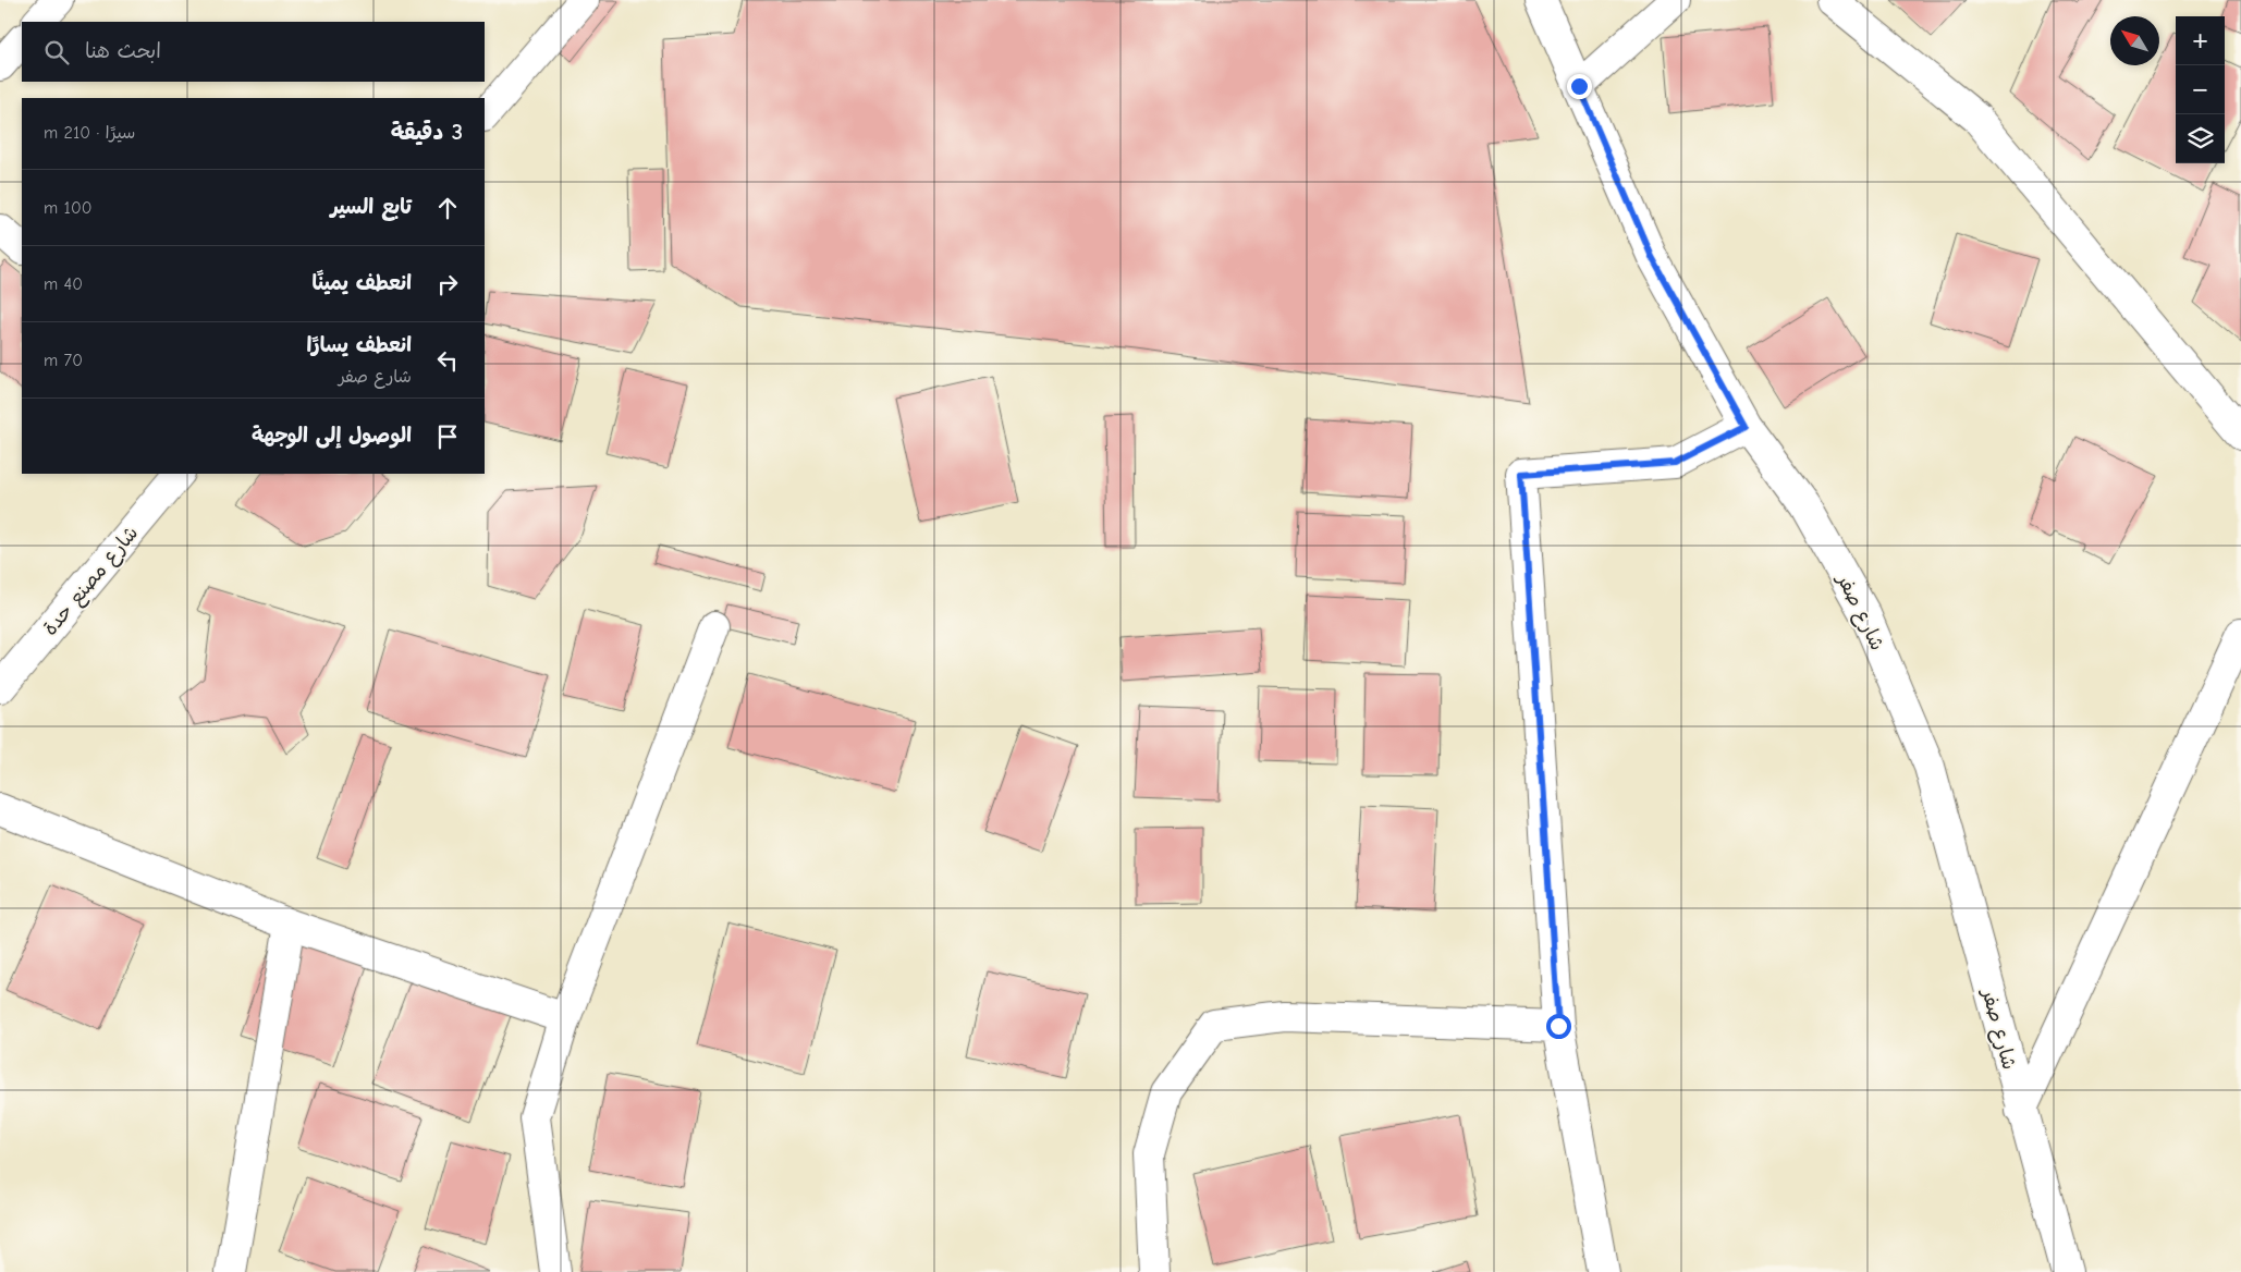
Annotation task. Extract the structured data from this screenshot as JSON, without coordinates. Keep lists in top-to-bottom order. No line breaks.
{"streets":{"street":["شارع مصنع حدة","شارع صفر"]},"north":"top left","page":{"map_buttons":["+","−"],"search":"ابحث هنا","heading":["3 دقيقة","سيرًا · 210 m"],"list":[["تابع السير","100 m"],["انعطف يمينًا","40 m"],["انعطف يسارًا","شارع صفر","70 m"],"الوصول إلى الوجهة"]}}
